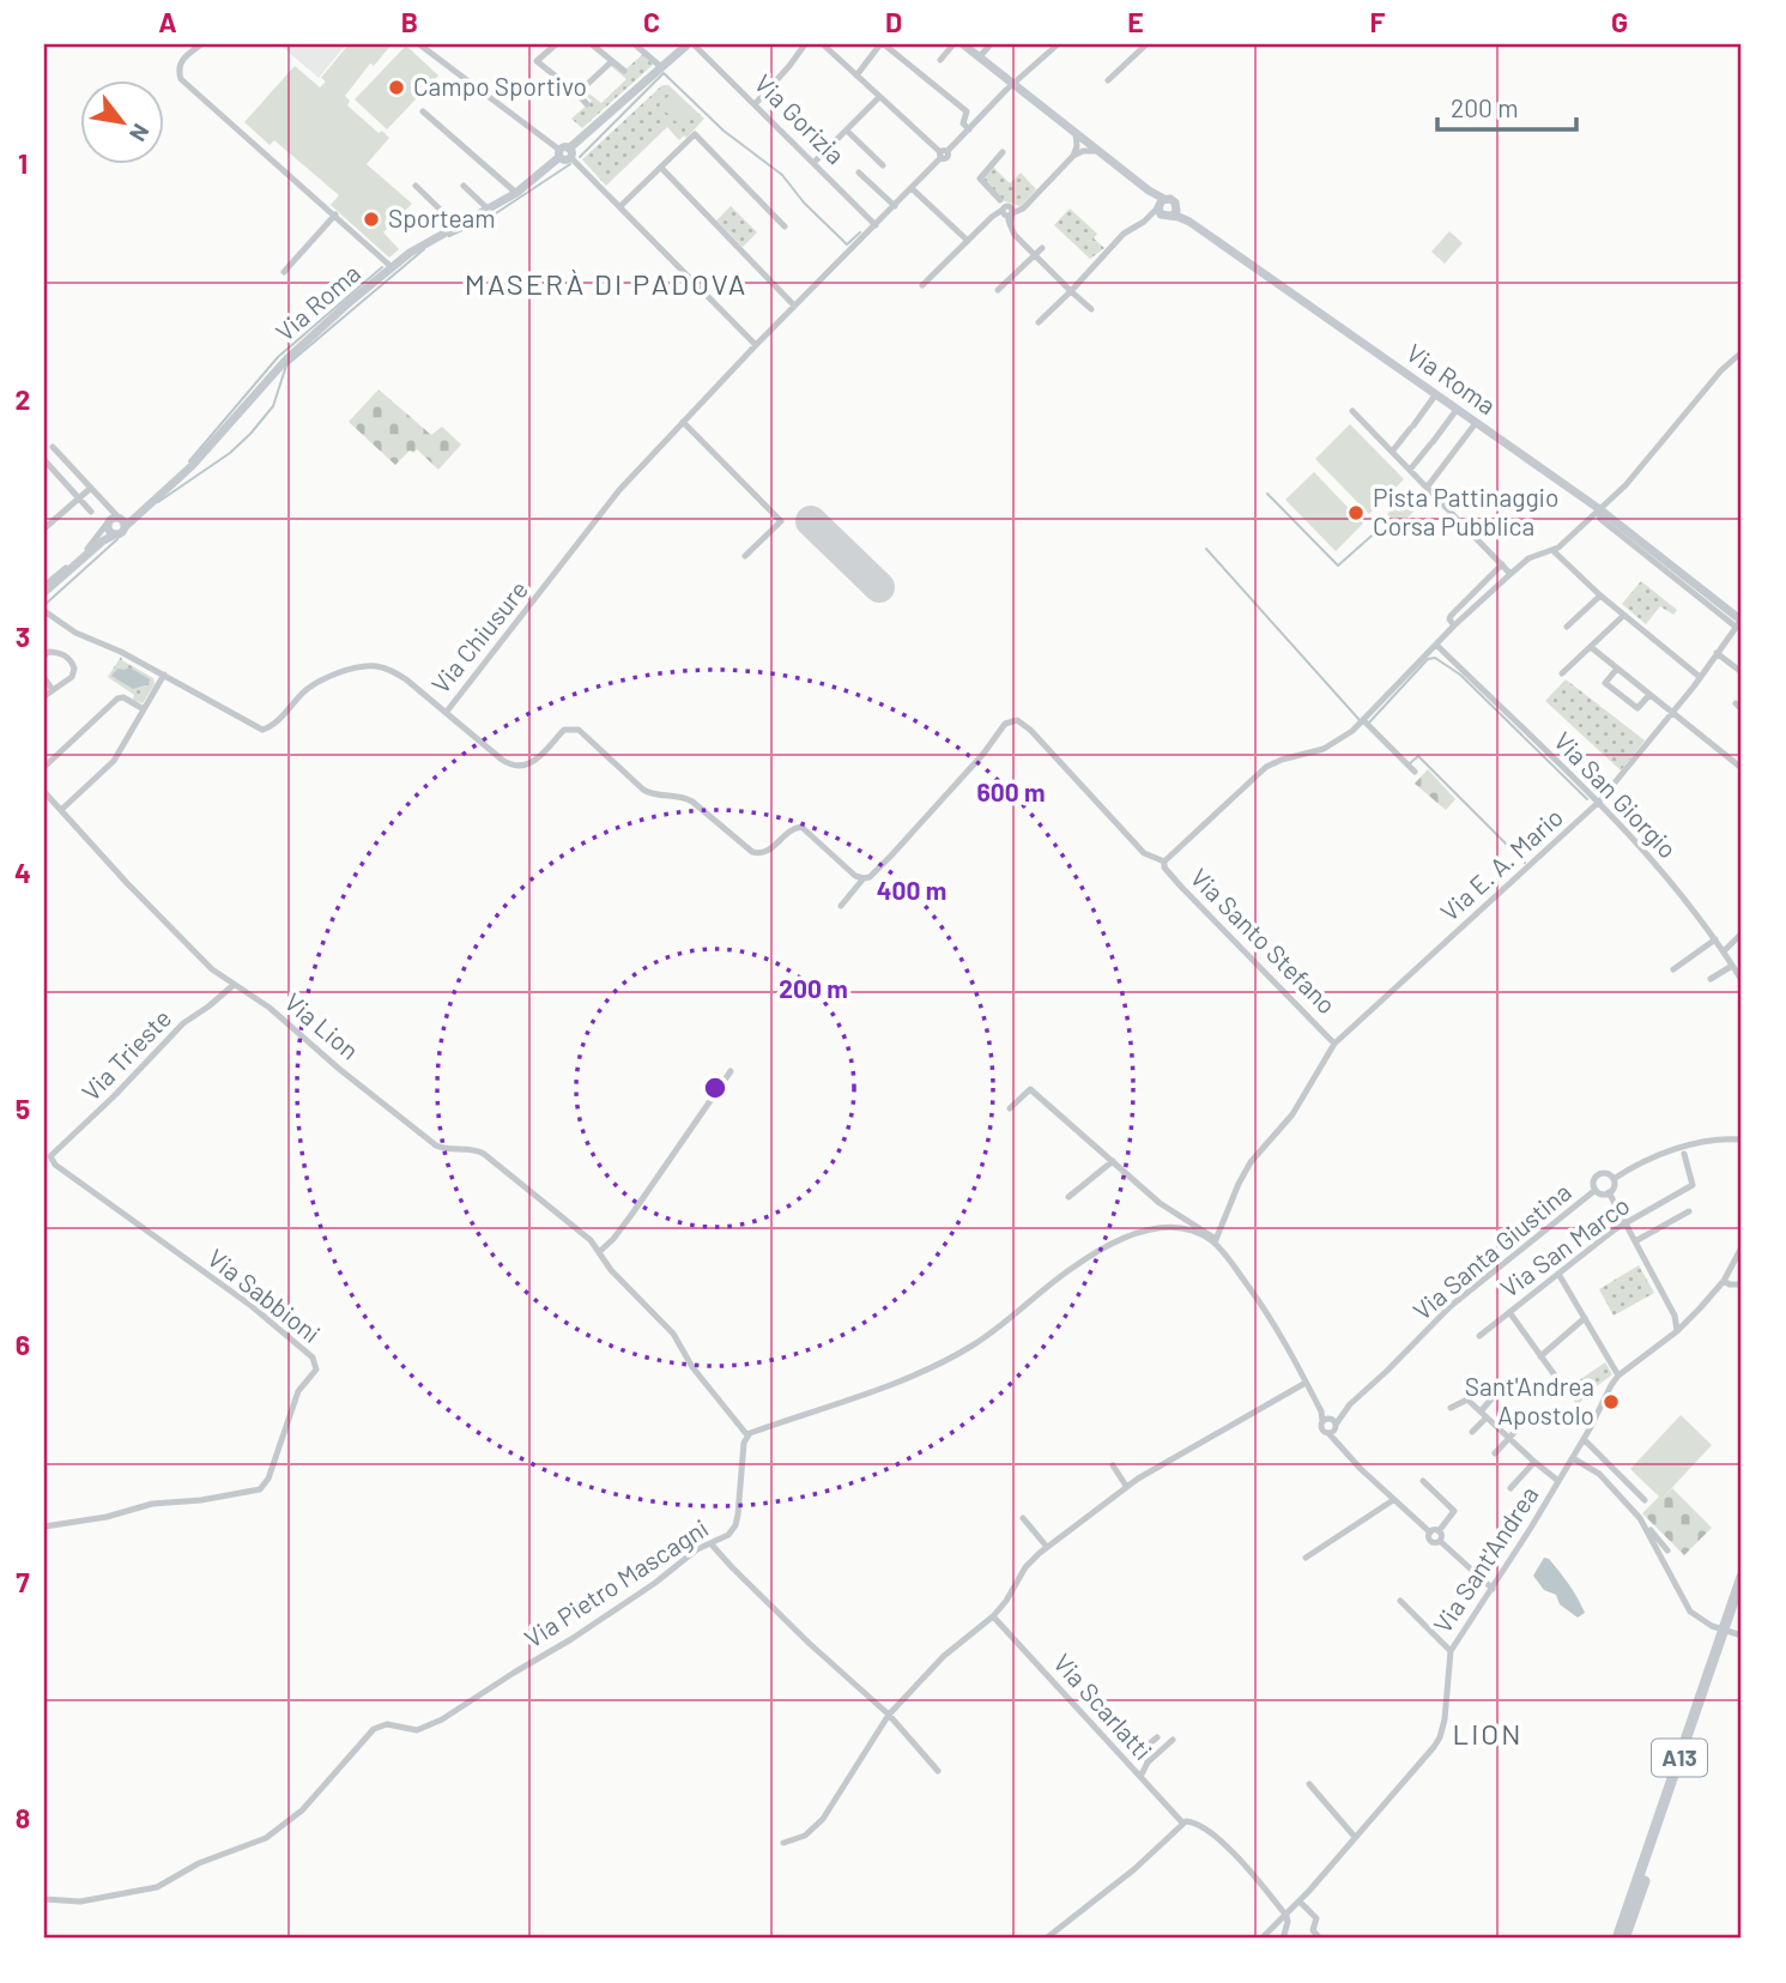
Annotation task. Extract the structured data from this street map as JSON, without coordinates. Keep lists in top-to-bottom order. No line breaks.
{"streets":{"highway":["A13"],"main road":["Via Roma"],"street":["Via Gorizia","Via Chiusure","Via San Giorgio","Via E. A. Mario","Via Santo Stefano","Via Lion","Via Trieste","Via San Marco","Via Santa Giustina","Via Sabbioni","Via Sant'Andrea","Via Pietro Mascagni","Via Scarlatti"]},"crossings":[["Via Gorizia","Via Roma"],["Via Gorizia","Via Chiusure"],["Via Roma","Via E. A. Mario"],["Via Roma","Via Santo Stefano"],["Via San Giorgio","Via E. A. Mario"],["Via San Giorgio","Via Santo Stefano"],["Via E. A. Mario","Via Santo Stefano"],["Via Lion","Via Trieste"],["Via Lion","Via Pietro Mascagni"],["Via Trieste","Via Sabbioni"]],"districts":["MASERÀ DI PADOVA","LION"],"places":["Campo Sportivo","Sporteam","Pista Pattinaggio Corsa Pubblica","Sant'Andrea Apostolo"],"scale_bar":"200 m","north":"bottom right","grid":{"columns":["A","B","C","D","E","F","G"],"rows":["1","2","3","4","5","6","7","8"]},"rings":["600 m","400 m","200 m"]}
